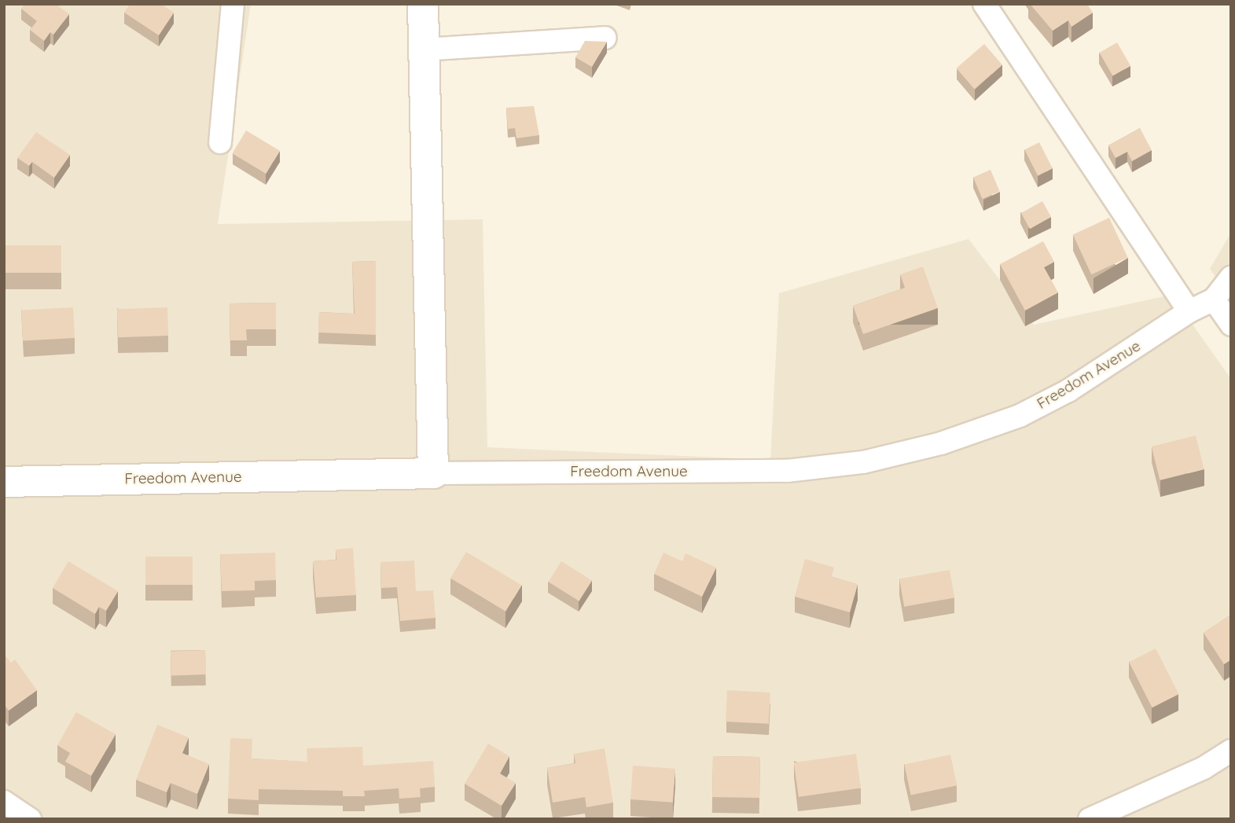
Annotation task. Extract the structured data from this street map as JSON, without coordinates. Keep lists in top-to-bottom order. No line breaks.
{"streets":{"main road":["Freedom Avenue"]}}
